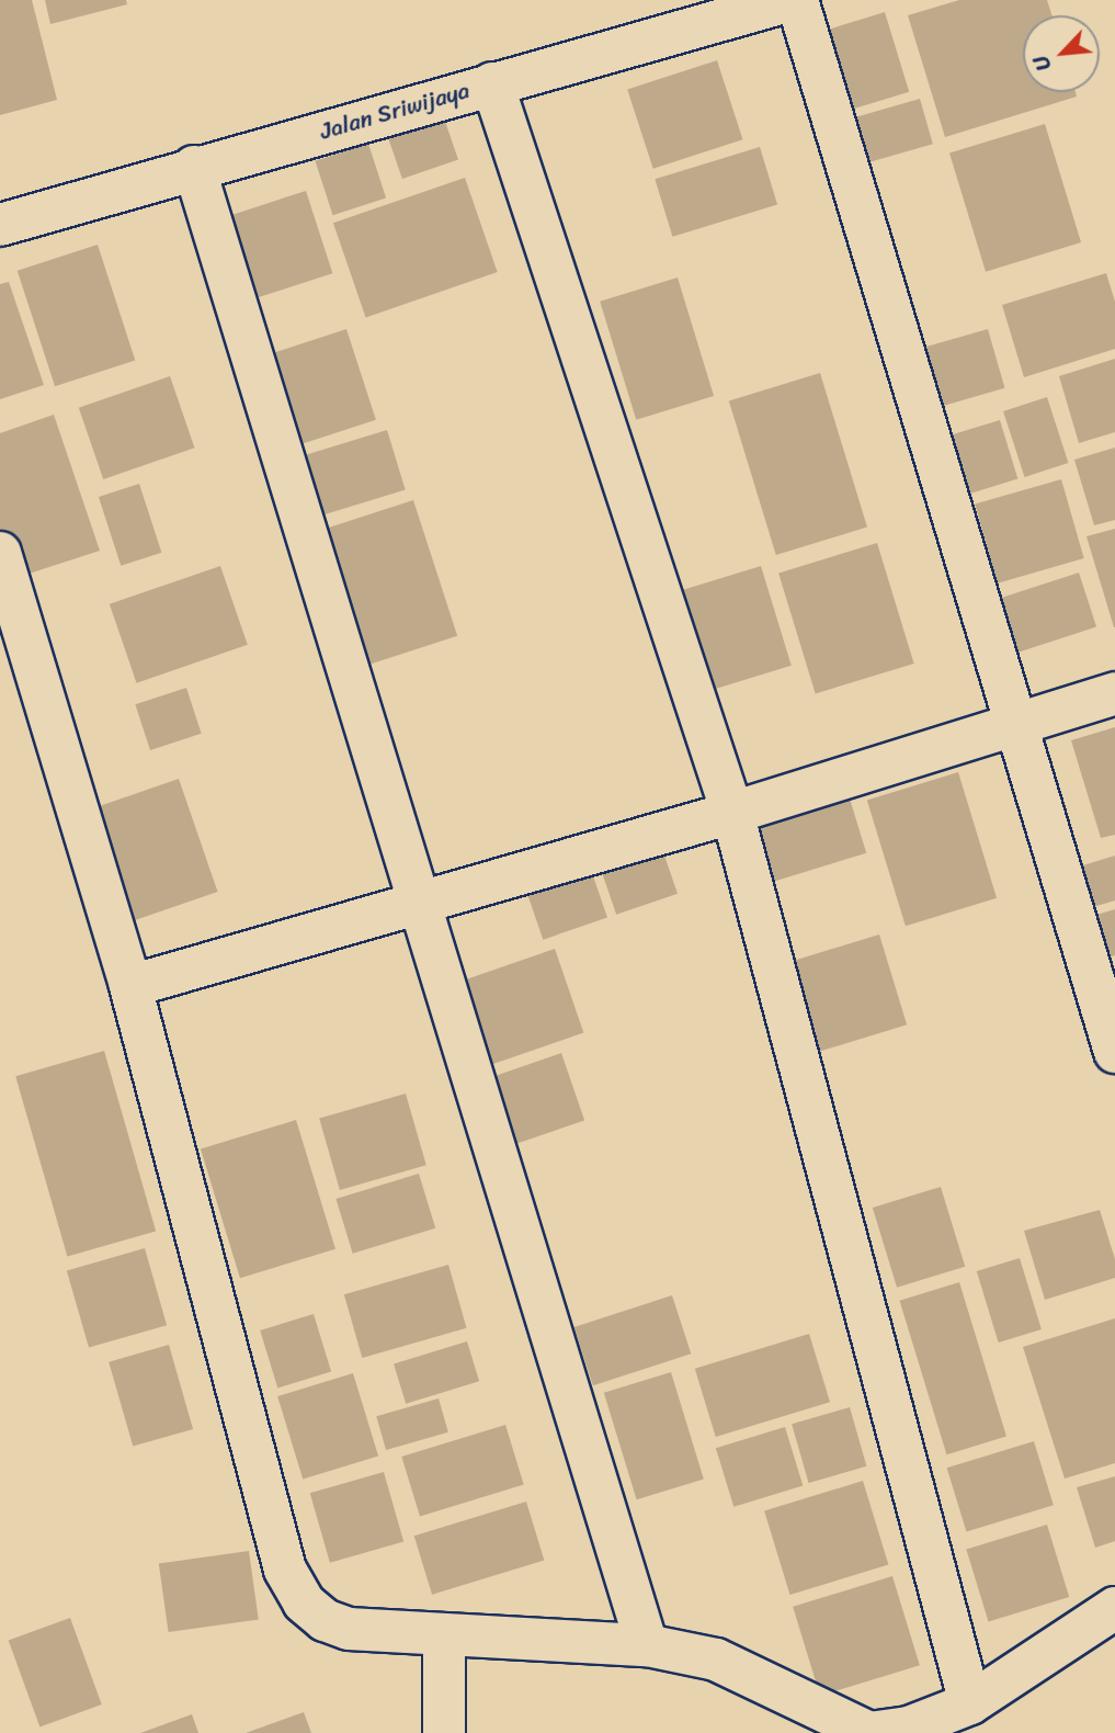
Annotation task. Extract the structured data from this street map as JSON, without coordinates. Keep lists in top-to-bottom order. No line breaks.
{"streets":{"street":["Jalan Sriwijaya"]},"north":"bottom left"}
